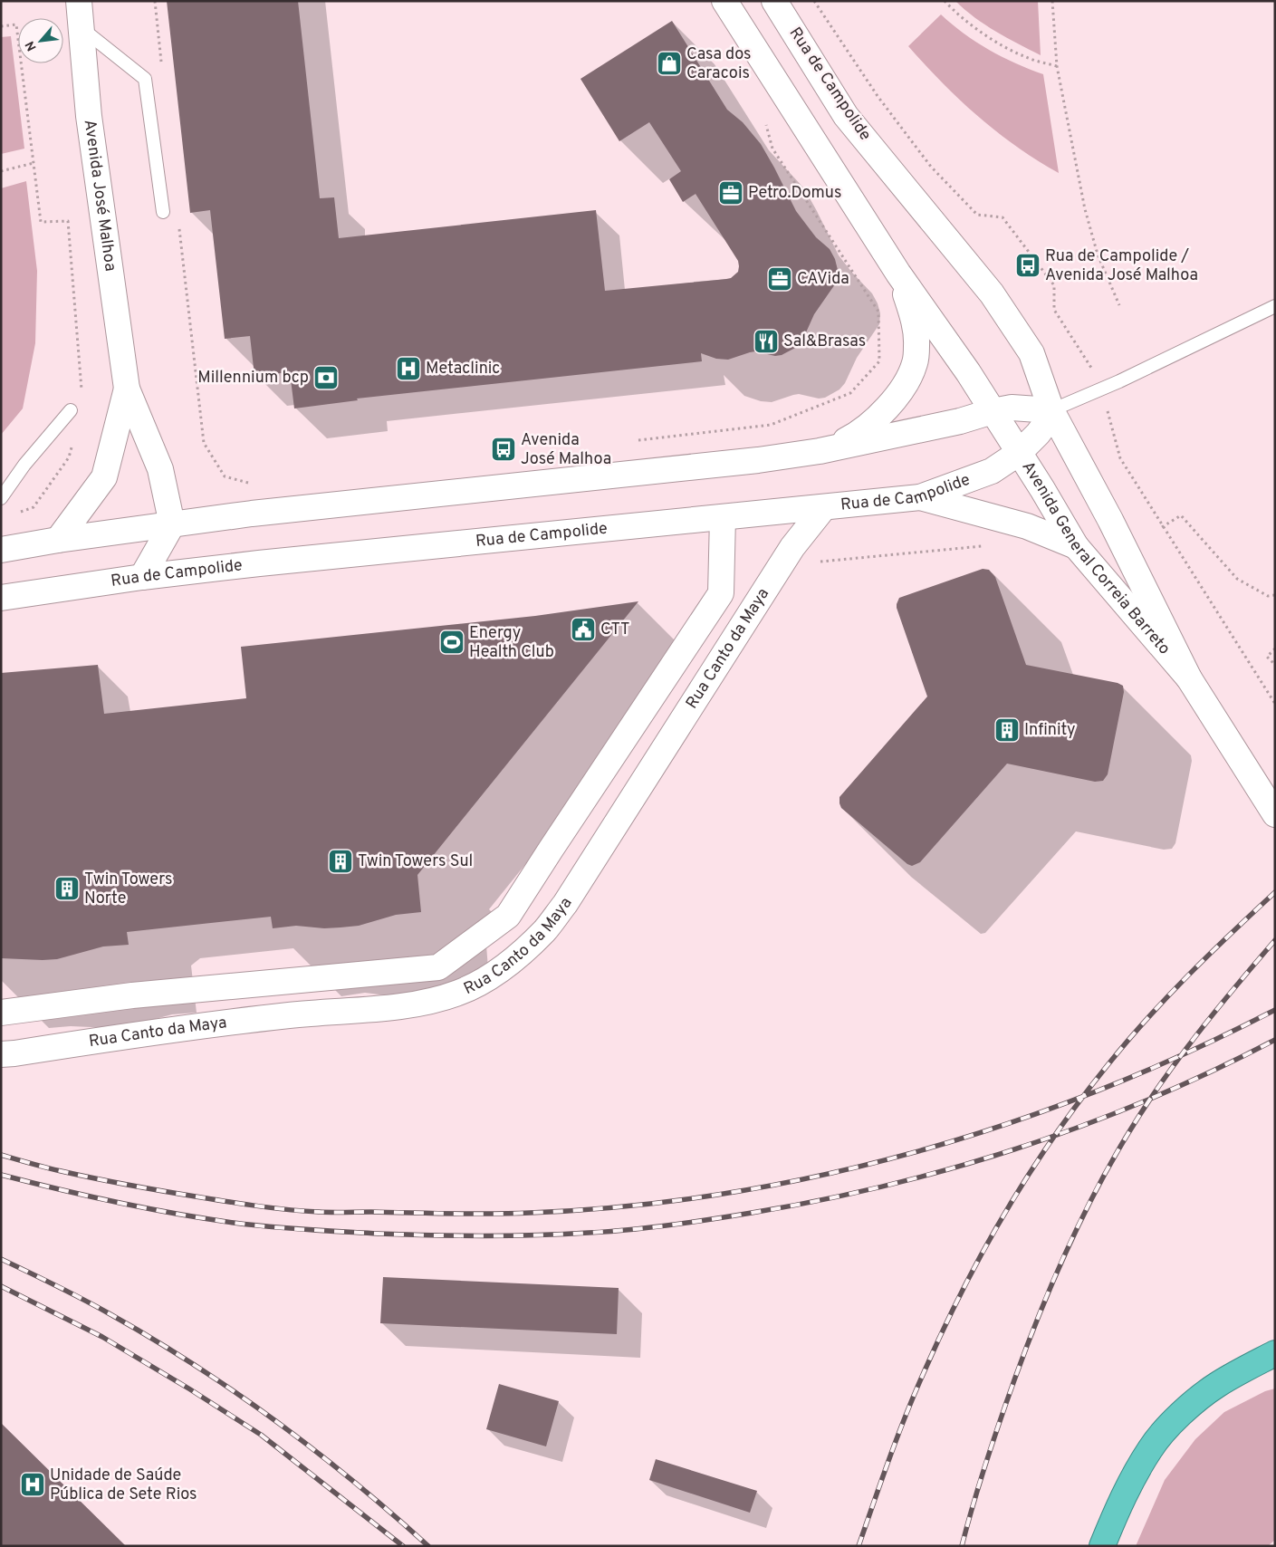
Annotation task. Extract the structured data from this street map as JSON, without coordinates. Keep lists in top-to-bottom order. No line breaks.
{"streets":{"main road":["Rua de Campolide","Avenida José Malhoa","Avenida General Correia Barreto","Rua Canto da Maya"]},"crossings":[["Rua de Campolide","Avenida General Correia Barreto"],["Rua de Campolide","Rua Canto da Maya"]],"places":{"shop":["Casa dos Caracois"],"office":["Petro.Domus","CAVida"],"bus stop":["Rua de Campolide / Avenida José Malhoa","Avenida José Malhoa"],"restaurant":["Sal&Brasas"],"hospital":["Metaclinic","Unidade de Saúde Pública de Sete Rios"],"bank":["Millennium bcp"],"public building":["CTT"],"sports":["Energy Health Club"],"building":["Infinity","Twin Towers Sul","Twin Towers Norte"]},"north":"bottom left"}
